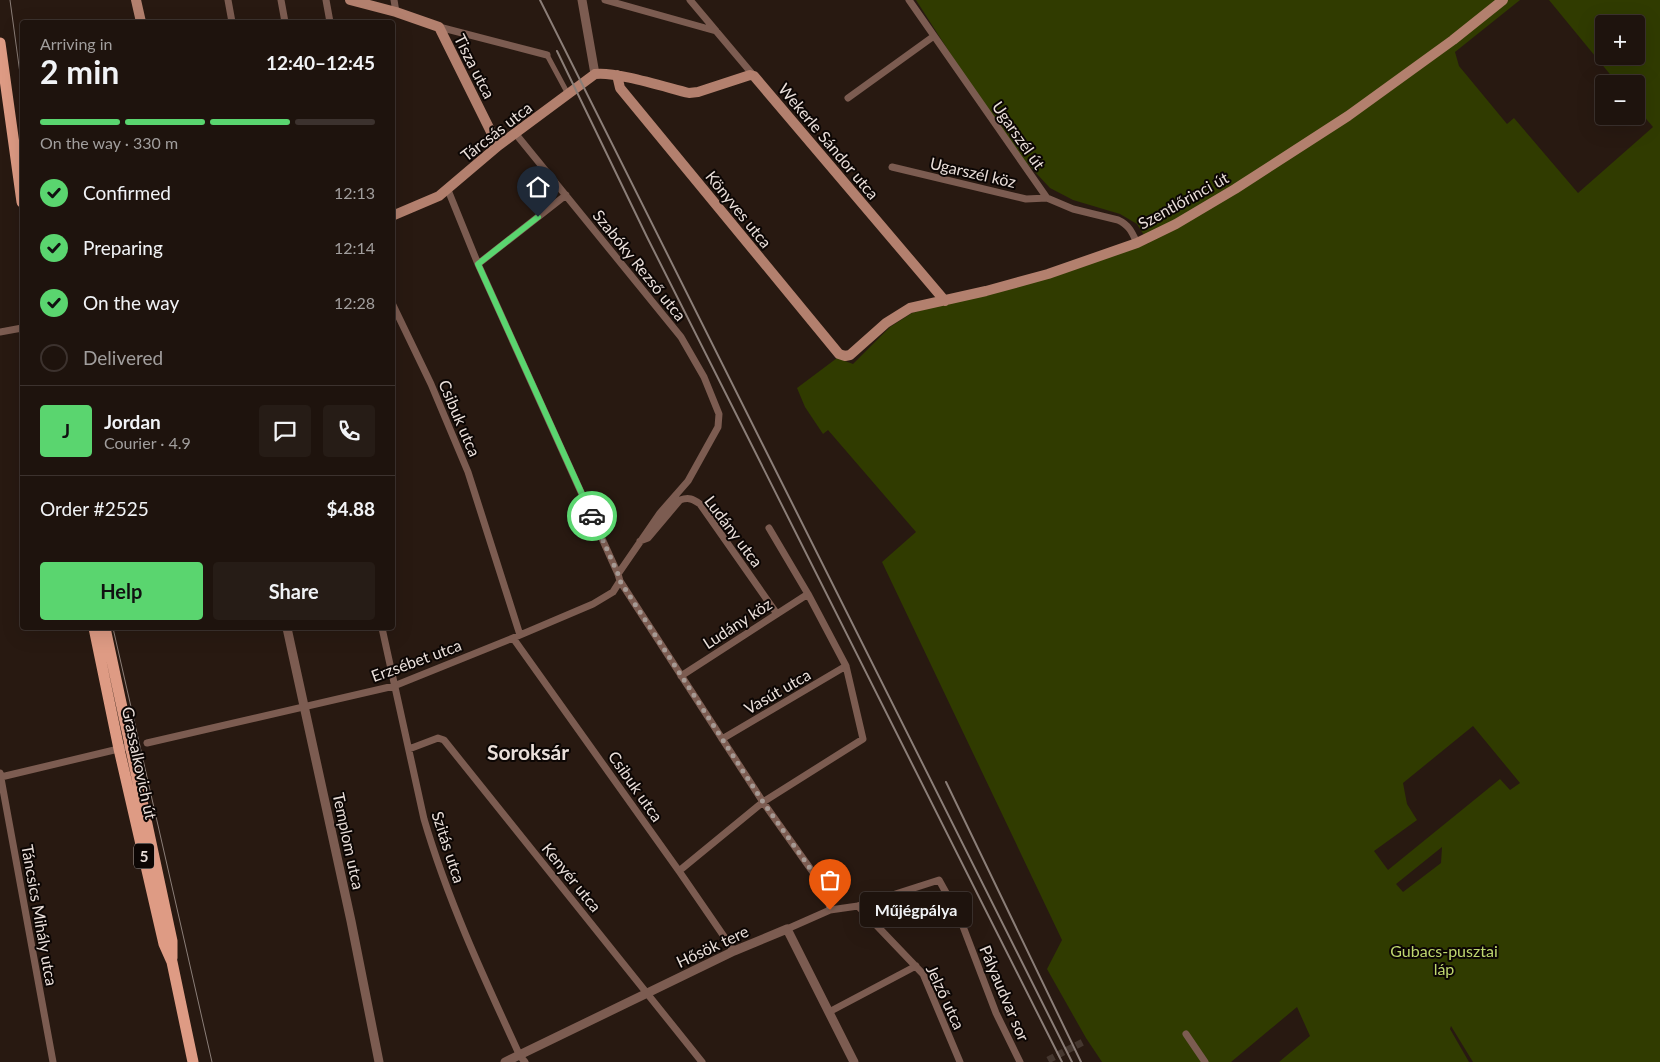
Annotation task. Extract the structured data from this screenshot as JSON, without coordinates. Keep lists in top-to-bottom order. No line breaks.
{"streets":{"main road":["Tisza utca","Tárcsás utca","Wekerle Sándor utca","Szentlőrinci út","Könyves utca","Grassalkovich út","5"],"street":["Ugarszél út","Ugarszél köz","Szabóky Rezső utca","Csibuk utca","Ludány utca","Ludány köz","Erzsébet utca","Vasút utca","Templom utca","Szitás utca","Kenyér utca","Táncsics Mihály utca","Hősök tere","Pályaudvar sor","Jelző utca"]},"crossings":[["Tisza utca","Tárcsás utca"],["Tárcsás utca","Szabóky Rezső utca"],["Ugarszél út","Ugarszél köz"],["Wekerle Sándor utca","Szentlőrinci út"],["Szentlőrinci út","Könyves utca"],["Szabóky Rezső utca","Ludány utca"],["Csibuk utca","Erzsébet utca"],["Csibuk utca","Hősök tere"],["Ludány utca","Ludány köz"],["Erzsébet utca","Templom utca"],["Erzsébet utca","Szitás utca"],["Szitás utca","Kenyér utca"],["Szitás utca","Hősök tere"],["Kenyér utca","Hősök tere"],["Hősök tere","Pályaudvar sor"],["Hősök tere","Jelző utca"]],"districts":["Soroksár"],"parks":["Gubacs-pusztai láp"],"places":["Műjégpálya"],"page":{"map_buttons":["+","−"],"heading":["2 min","Arriving in","12:40–12:45"],"panel":["Jordan","Courier · 4.9","Order #2525","$4.88"],"bar":"On the way · 330 m","list":[["Confirmed","12:13"],["Preparing","12:14"],["On the way","12:28"],"Delivered"],"round":"J","buttons":["Help","Share"],"bubble":"Műjégpálya"}}
